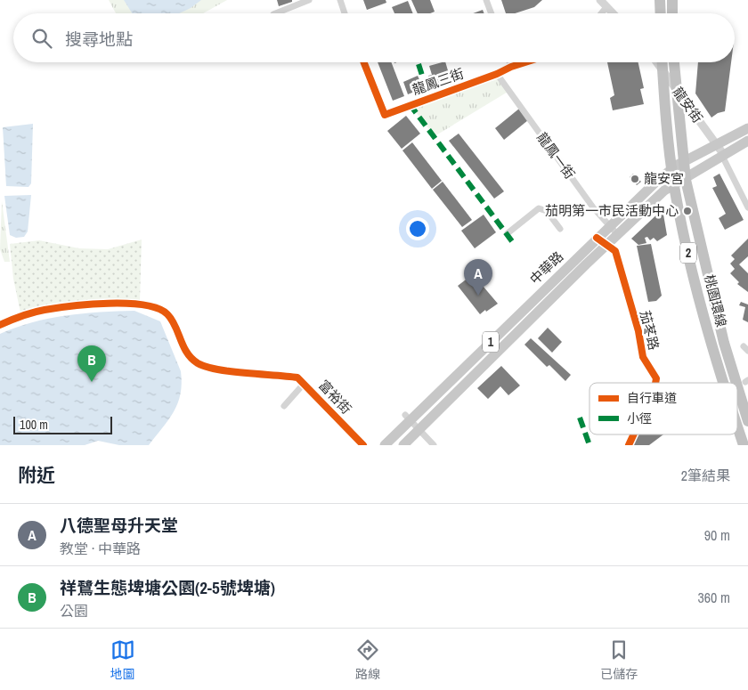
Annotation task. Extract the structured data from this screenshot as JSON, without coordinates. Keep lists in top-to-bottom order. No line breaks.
{"streets":{"highway":["2","桃園環線"],"main road":["中華路","1"],"street":["龍鳳三街","龍安街","龍鳳一街","茄苳路","富裕街"]},"crossings":[["龍鳳三街","龍鳳一街"],["龍安街","中華路"],["龍鳳一街","中華路"],["中華路","茄苳路"]],"places":["龍安宮","茄明第一市民活動中心"],"legend":["自行車道","小徑"],"scale_bar":"100 m","page":{"search":"搜尋地點","pins":["A","B"],"scale":"100 m","heading":["附近","2筆結果"],"list":[{"mark":"A","name":"八德聖母升天堂","note":"教堂 · 中華路","value":"90 m"},{"mark":"B","name":"祥鷺生態埤塘公園(2-5號埤塘)","note":"公園","value":"360 m"}],"nav":["地圖","路線","已儲存"]}}
